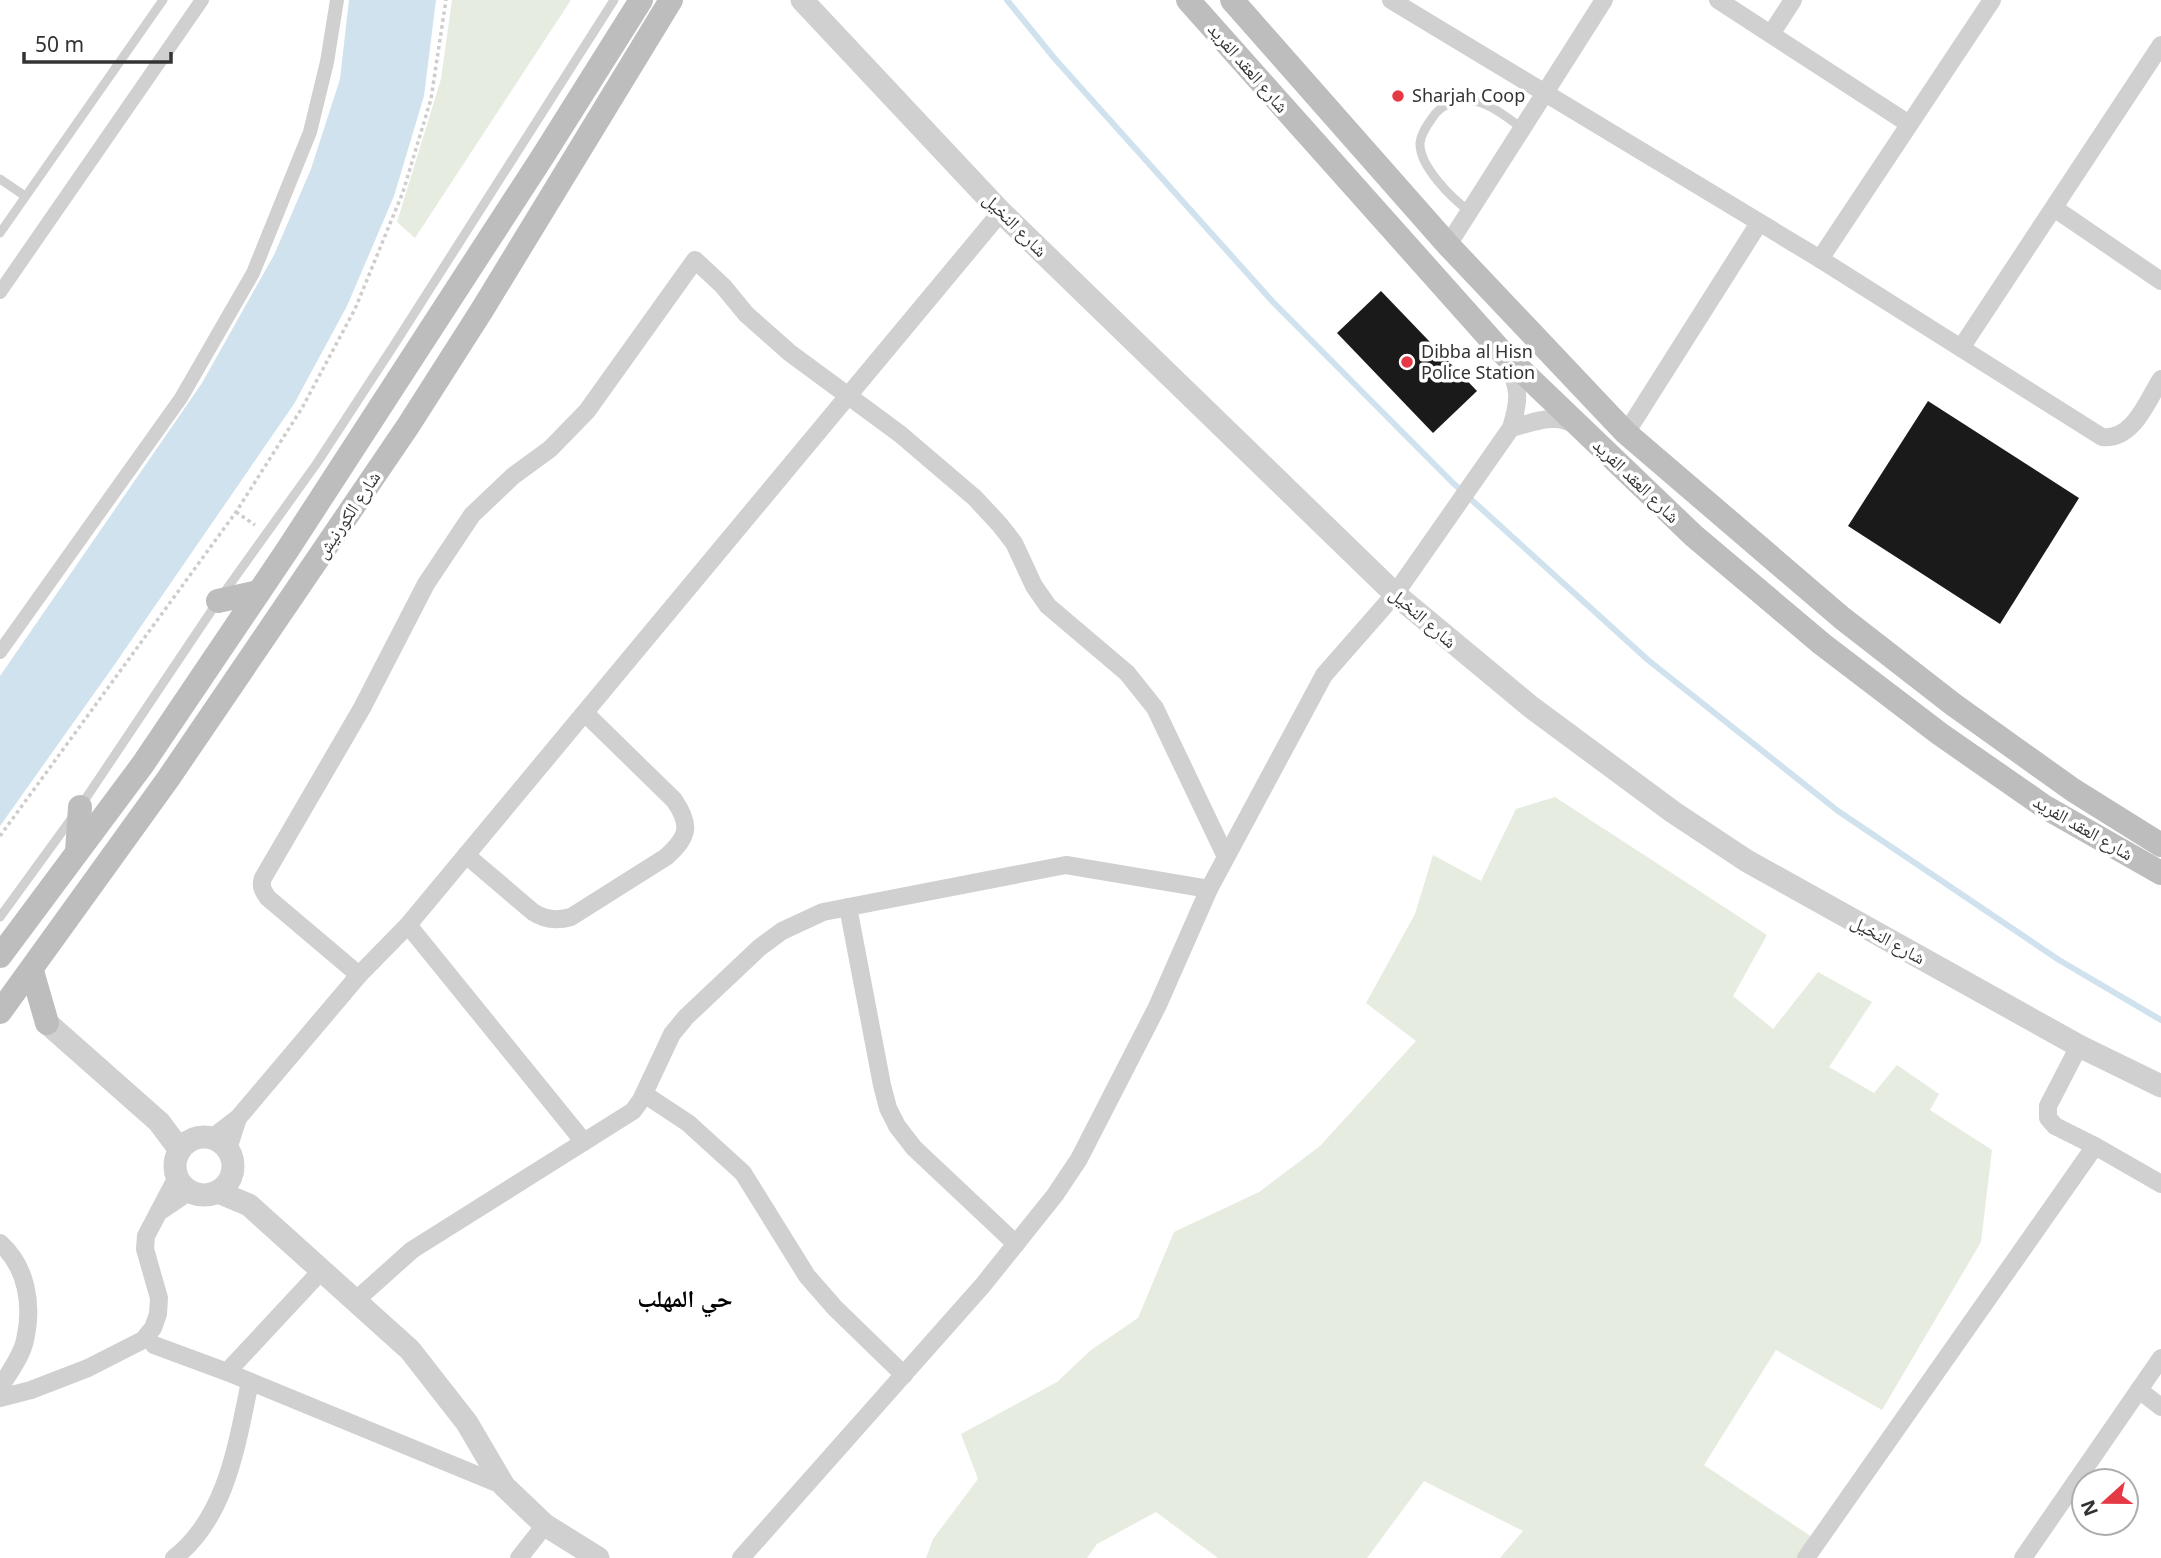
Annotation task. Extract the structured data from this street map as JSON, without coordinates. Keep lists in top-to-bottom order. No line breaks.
{"streets":{"main road":["شارع العقد الفريد","شارع الكورنيش"],"street":["شارع النخيل"]},"districts":["حي المهلب"],"places":["Sharjah Coop","Dibba al Hisn Police Station"],"scale_bar":"50 m","north":"left"}
